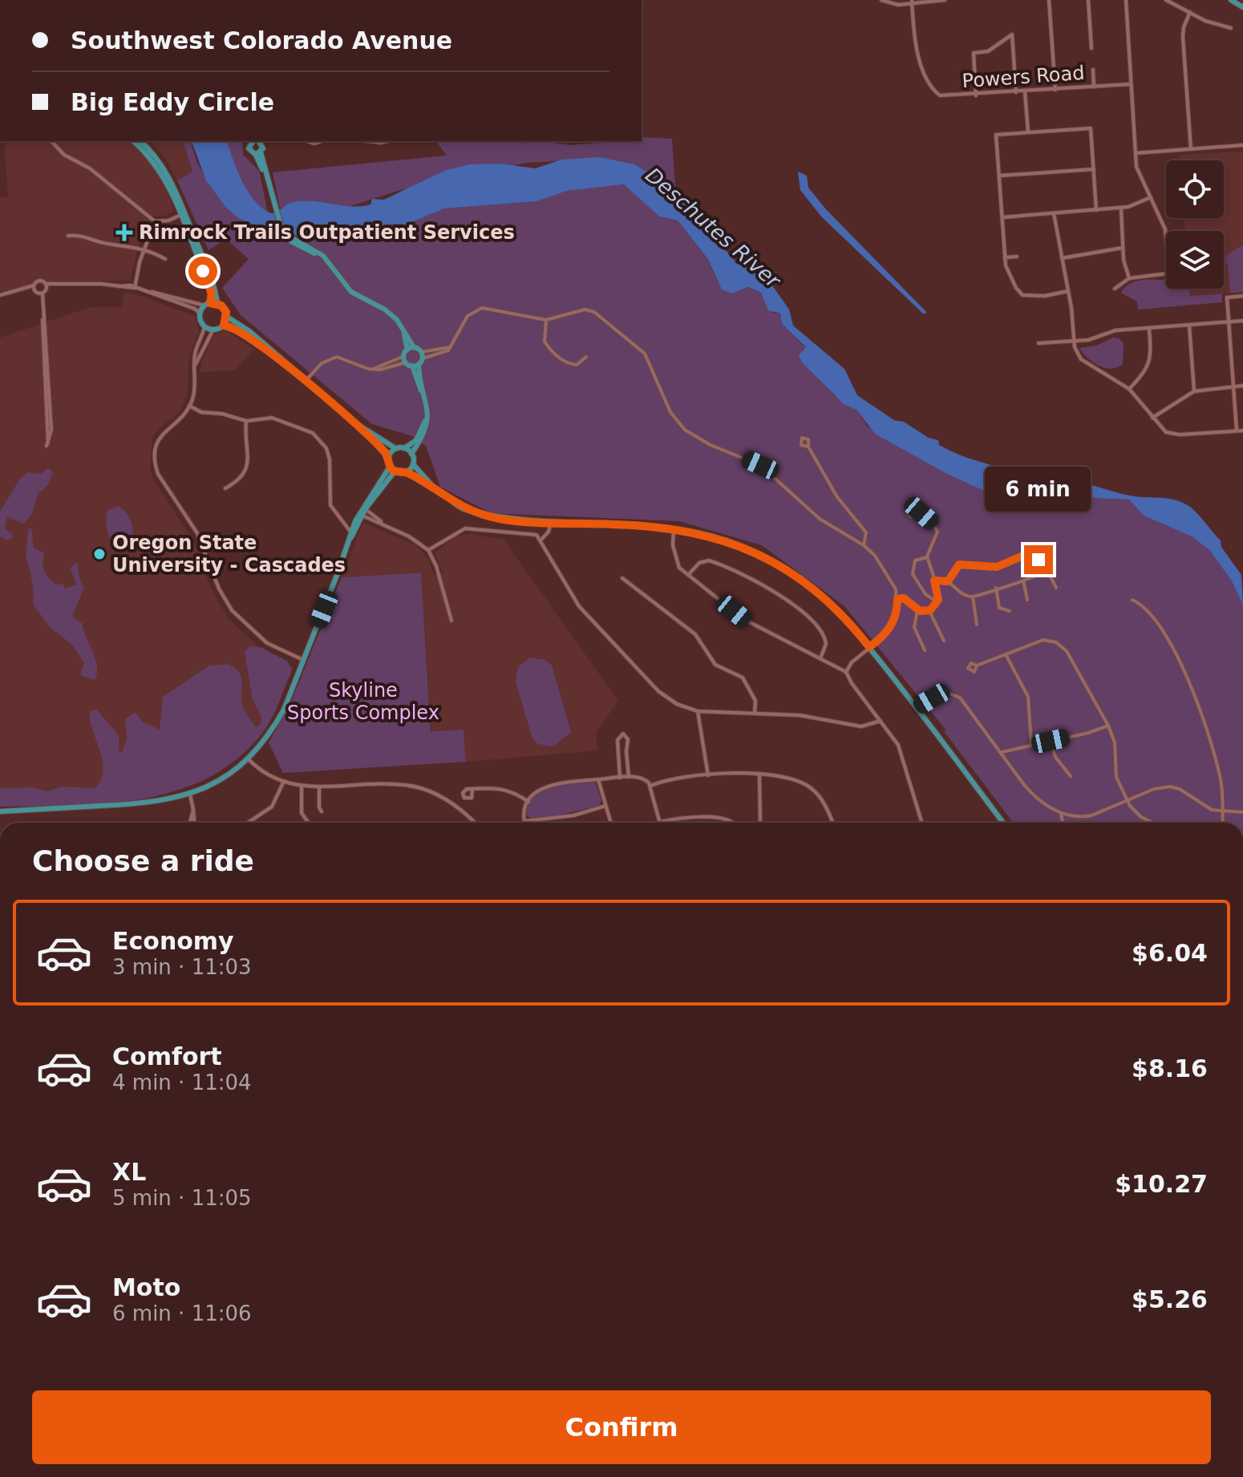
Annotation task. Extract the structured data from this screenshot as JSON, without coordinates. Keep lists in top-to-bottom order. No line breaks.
{"streets":{"street":["Powers Road"]},"water":["Deschutes River"],"parks":["Skyline Sports Complex"],"places":{"health":["Rimrock Trails Outpatient Services"],"other":["Oregon State University - Cascades"]},"page":{"banner":["Southwest Colorado Avenue","Big Eddy Circle"],"bubble":"6 min","heading":"Choose a ride","list":[{"name":"Economy","note":"3 min · 11:03","value":"$6.04"},{"name":"Comfort","note":"4 min · 11:04","value":"$8.16"},{"name":"XL","note":"5 min · 11:05","value":"$10.27"},{"name":"Moto","note":"6 min · 11:06","value":"$5.26"}],"buttons":"Confirm"}}
